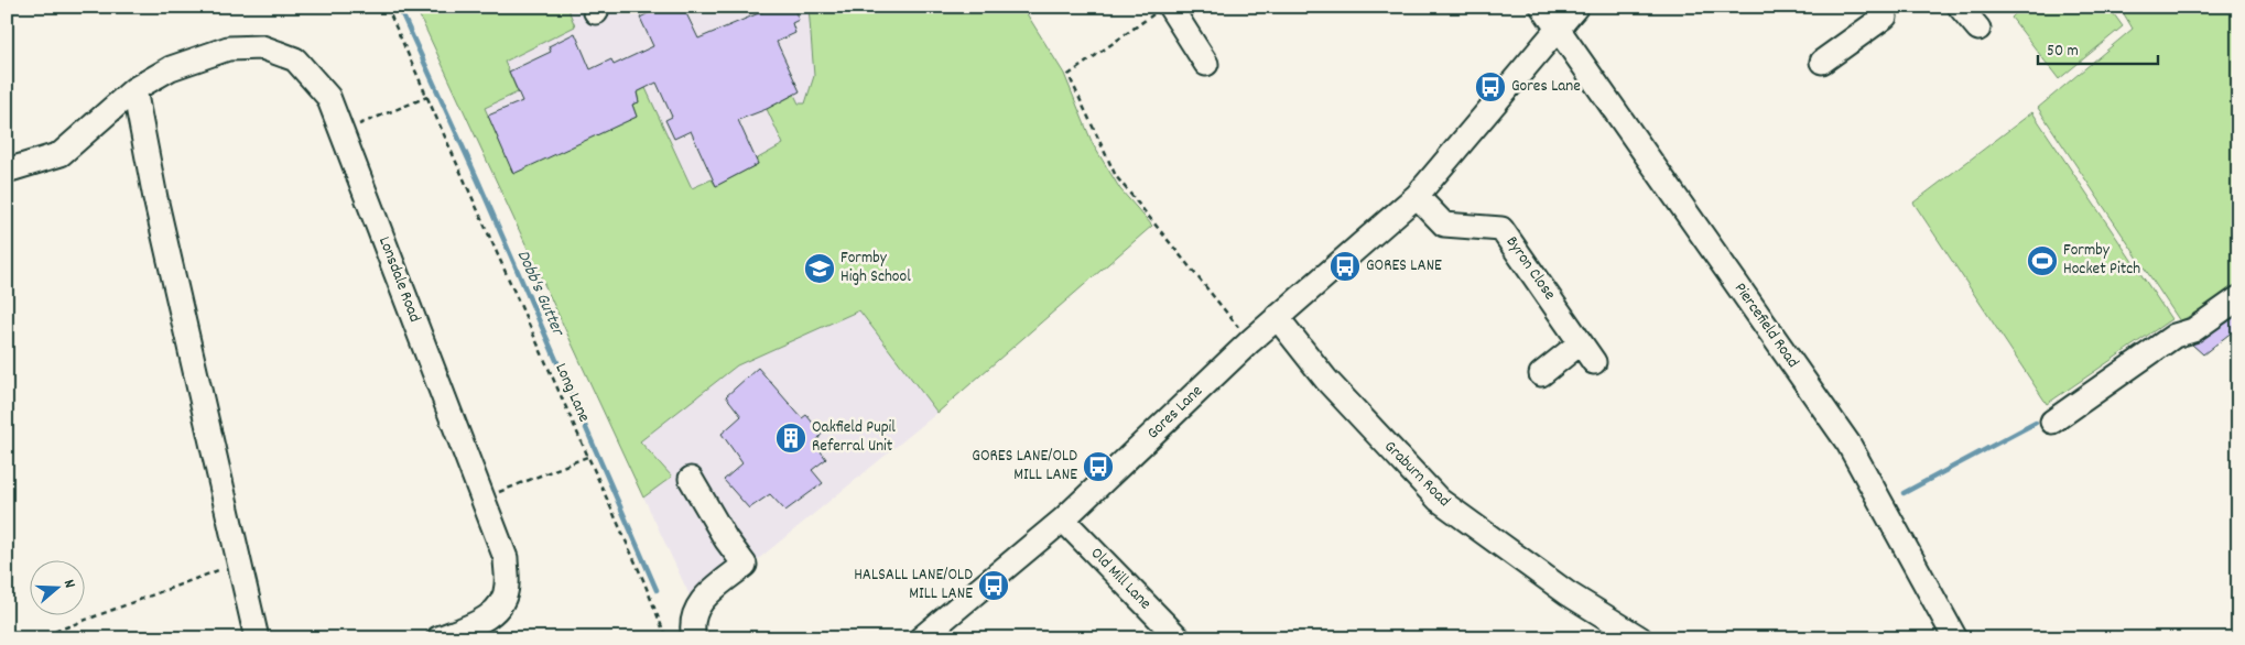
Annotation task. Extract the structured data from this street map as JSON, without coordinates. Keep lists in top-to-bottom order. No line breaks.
{"streets":{"street":["Byron Close","Lonsdale Road","Piercefield Road","Gores Lane","Graburn Road","Old Mill Lane"],"path":["Long Lane"]},"crossings":[["Byron Close","Gores Lane"],["Piercefield Road","Gores Lane"],["Gores Lane","Graburn Road"],["Gores Lane","Old Mill Lane"]],"water":["Dobb's Gutter"],"places":{"bus stop":["Gores Lane","GORES LANE","GORES LANE/OLD MILL LANE","HALSALL LANE/OLD MILL LANE"],"sports":["Formby Hocket Pitch"],"school or university":["Formby High School"],"building":["Oakfield Pupil Referral Unit"]},"scale_bar":"50 m","north":"right"}
